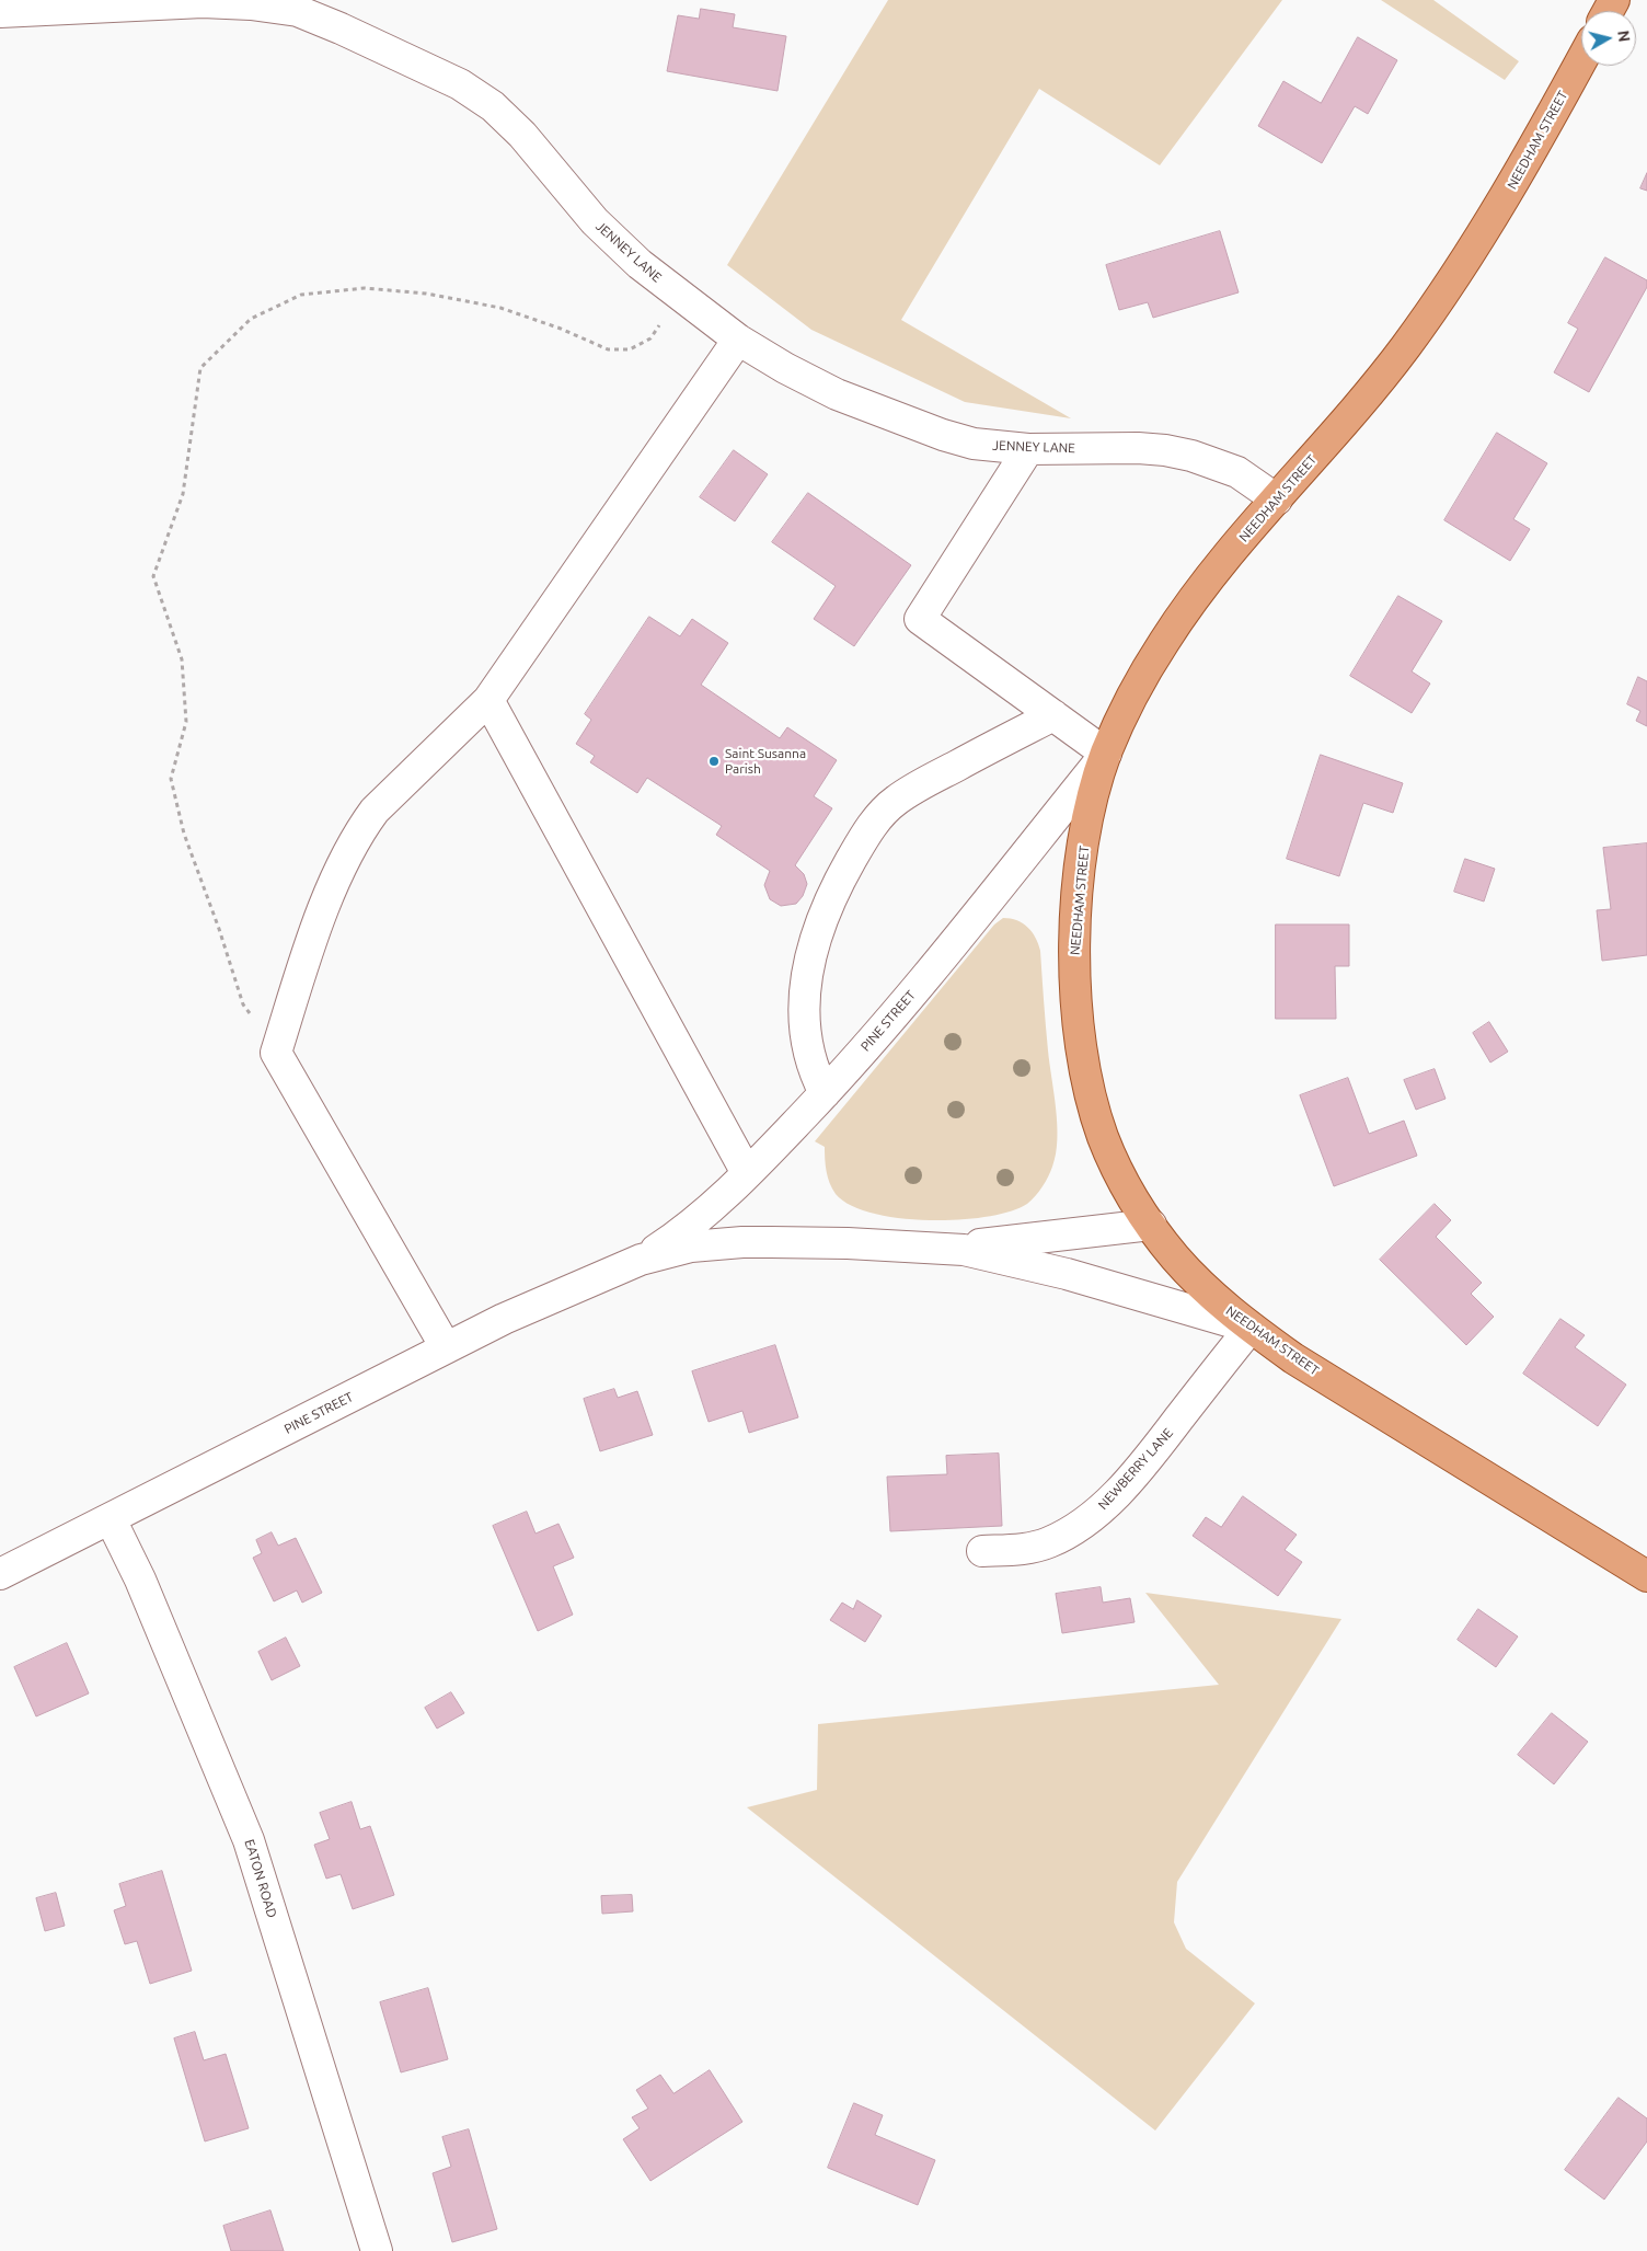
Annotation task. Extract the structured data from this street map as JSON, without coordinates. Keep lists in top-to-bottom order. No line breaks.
{"streets":{"main road":["NEEDHAM STREET"],"street":["JENNEY LANE","PINE STREET","NEWBERRY LANE","EATON ROAD"]},"crossings":[["NEEDHAM STREET","JENNEY LANE"],["NEEDHAM STREET","PINE STREET"],["NEEDHAM STREET","NEWBERRY LANE"],["PINE STREET","NEWBERRY LANE"],["PINE STREET","EATON ROAD"]],"places":["Saint Susanna Parish"],"north":"right"}
